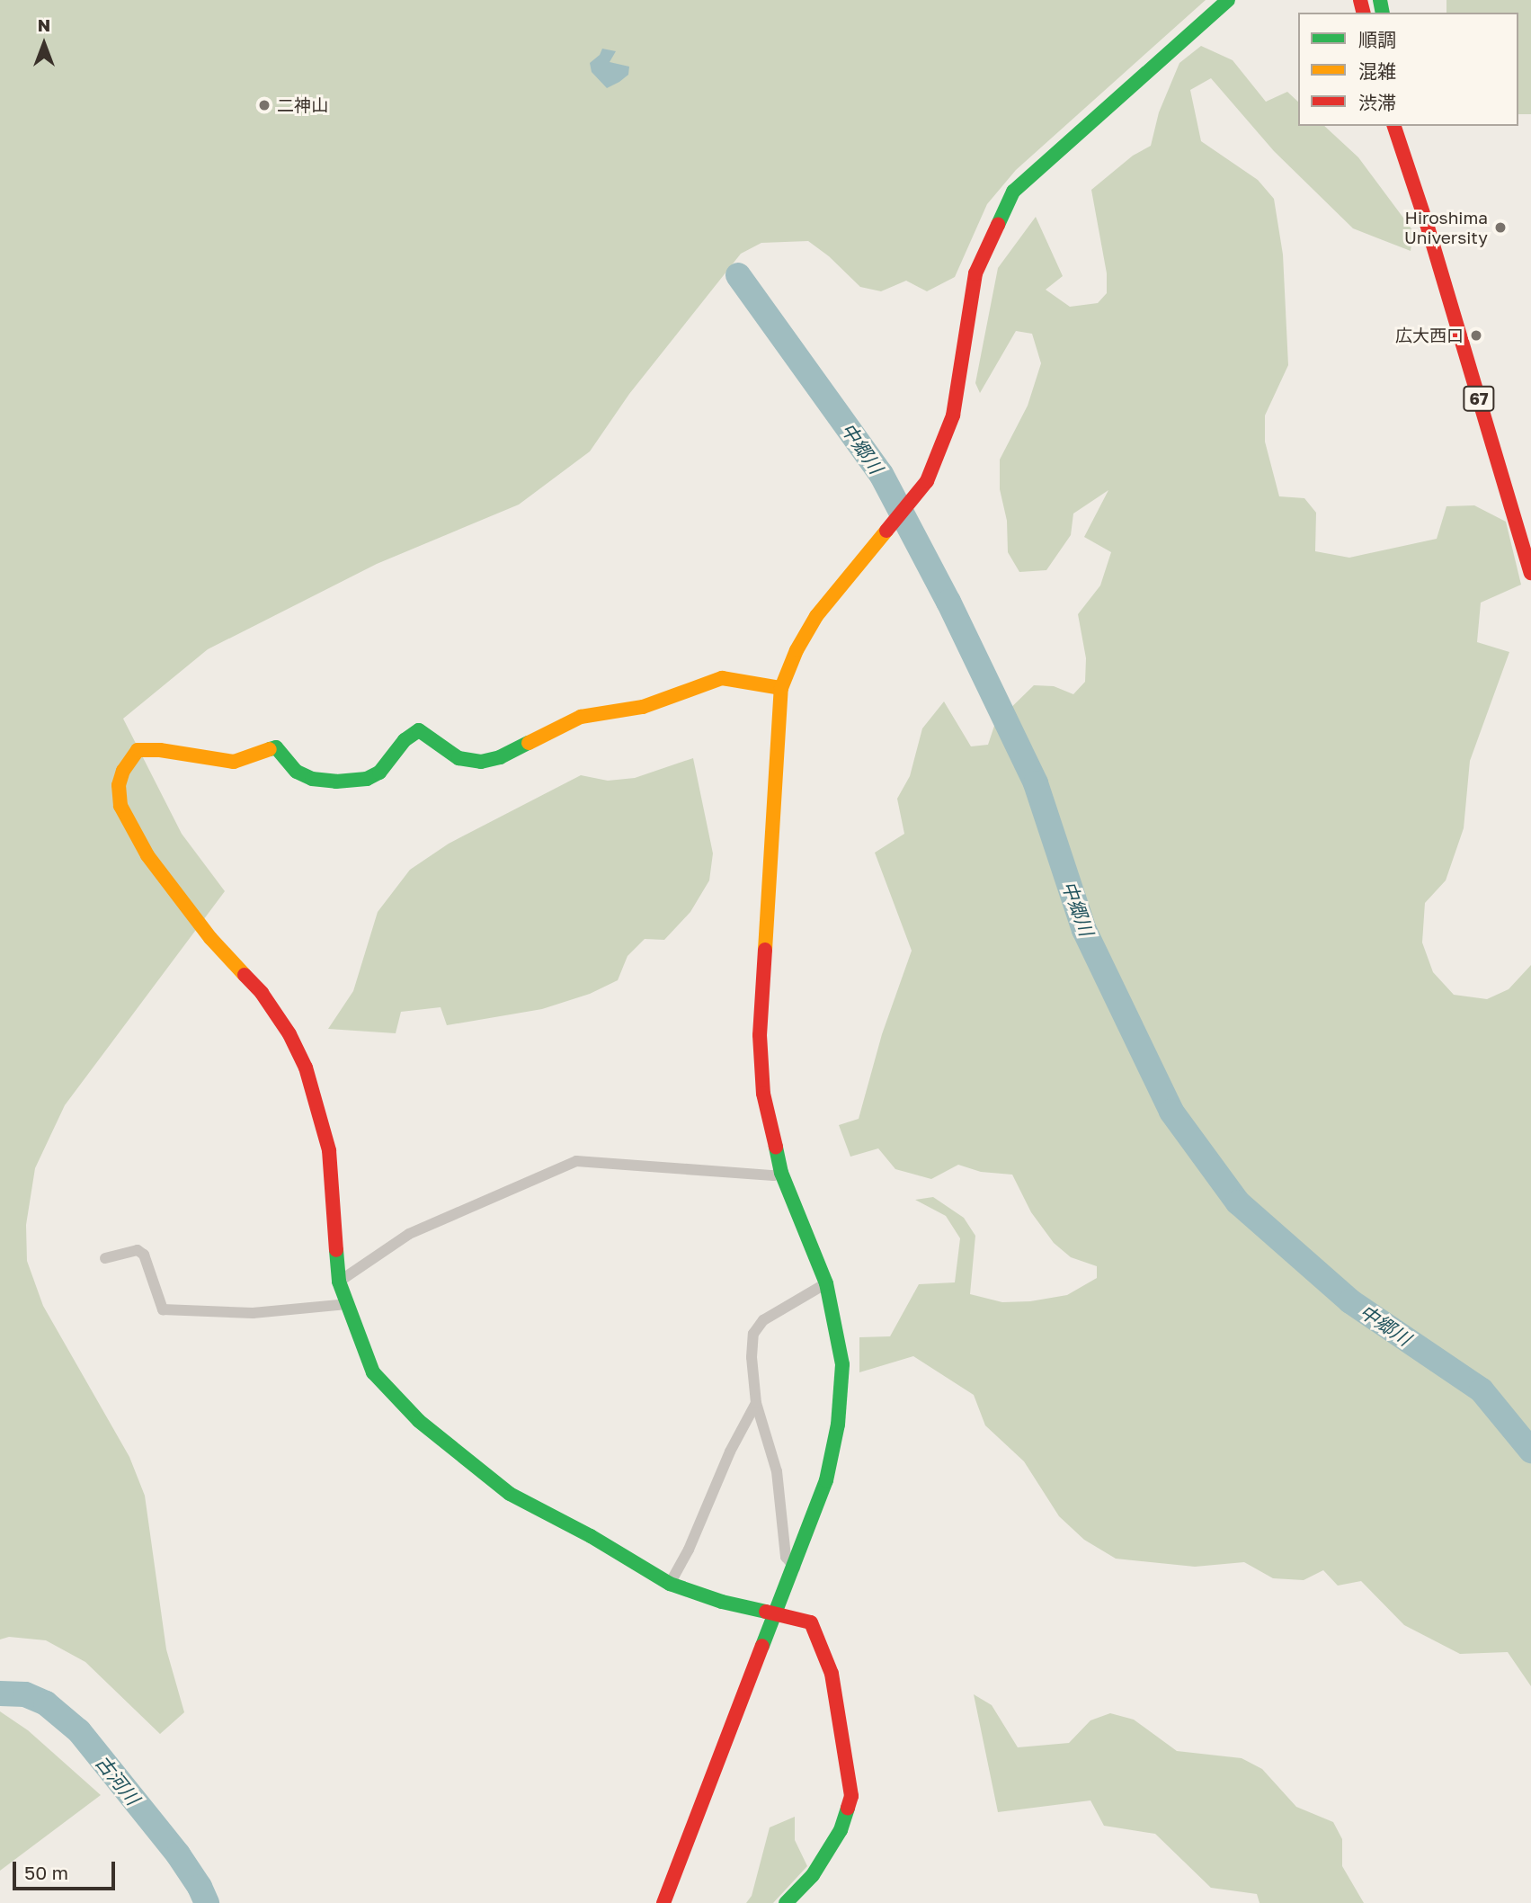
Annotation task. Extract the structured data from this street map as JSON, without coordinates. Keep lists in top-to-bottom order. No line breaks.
{"streets":{"street":["67"]},"water":["中郷川","古河川"],"places":["二神山","Hiroshima University","広大西口"],"legend":["順調","混雑","渋滞"],"scale_bar":"50 m","north":"top"}
